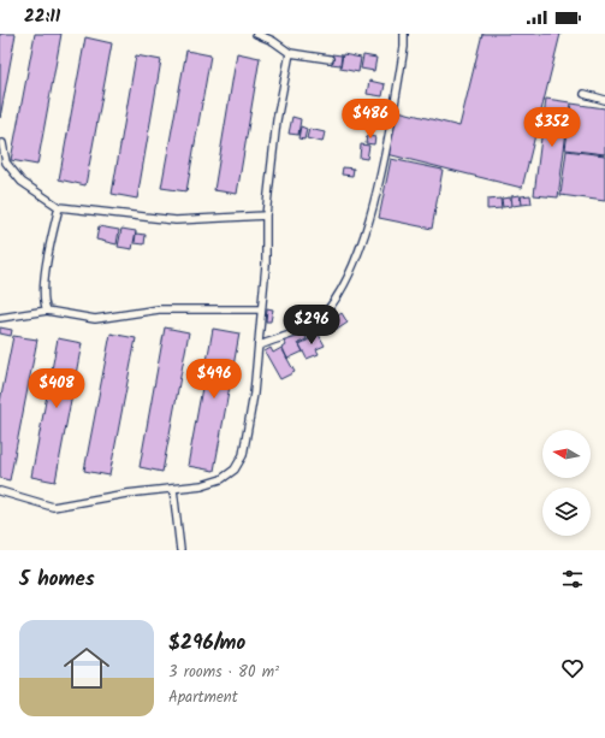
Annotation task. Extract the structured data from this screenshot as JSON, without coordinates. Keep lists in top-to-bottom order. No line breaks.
{"north":"left","page":{"status":"22:11","price":["$486","$352","$296","$496","$408"],"heading":"5 homes","list":[{"name":"$296/mo","note":"3 rooms · 80 m² · Apartment"}]}}
